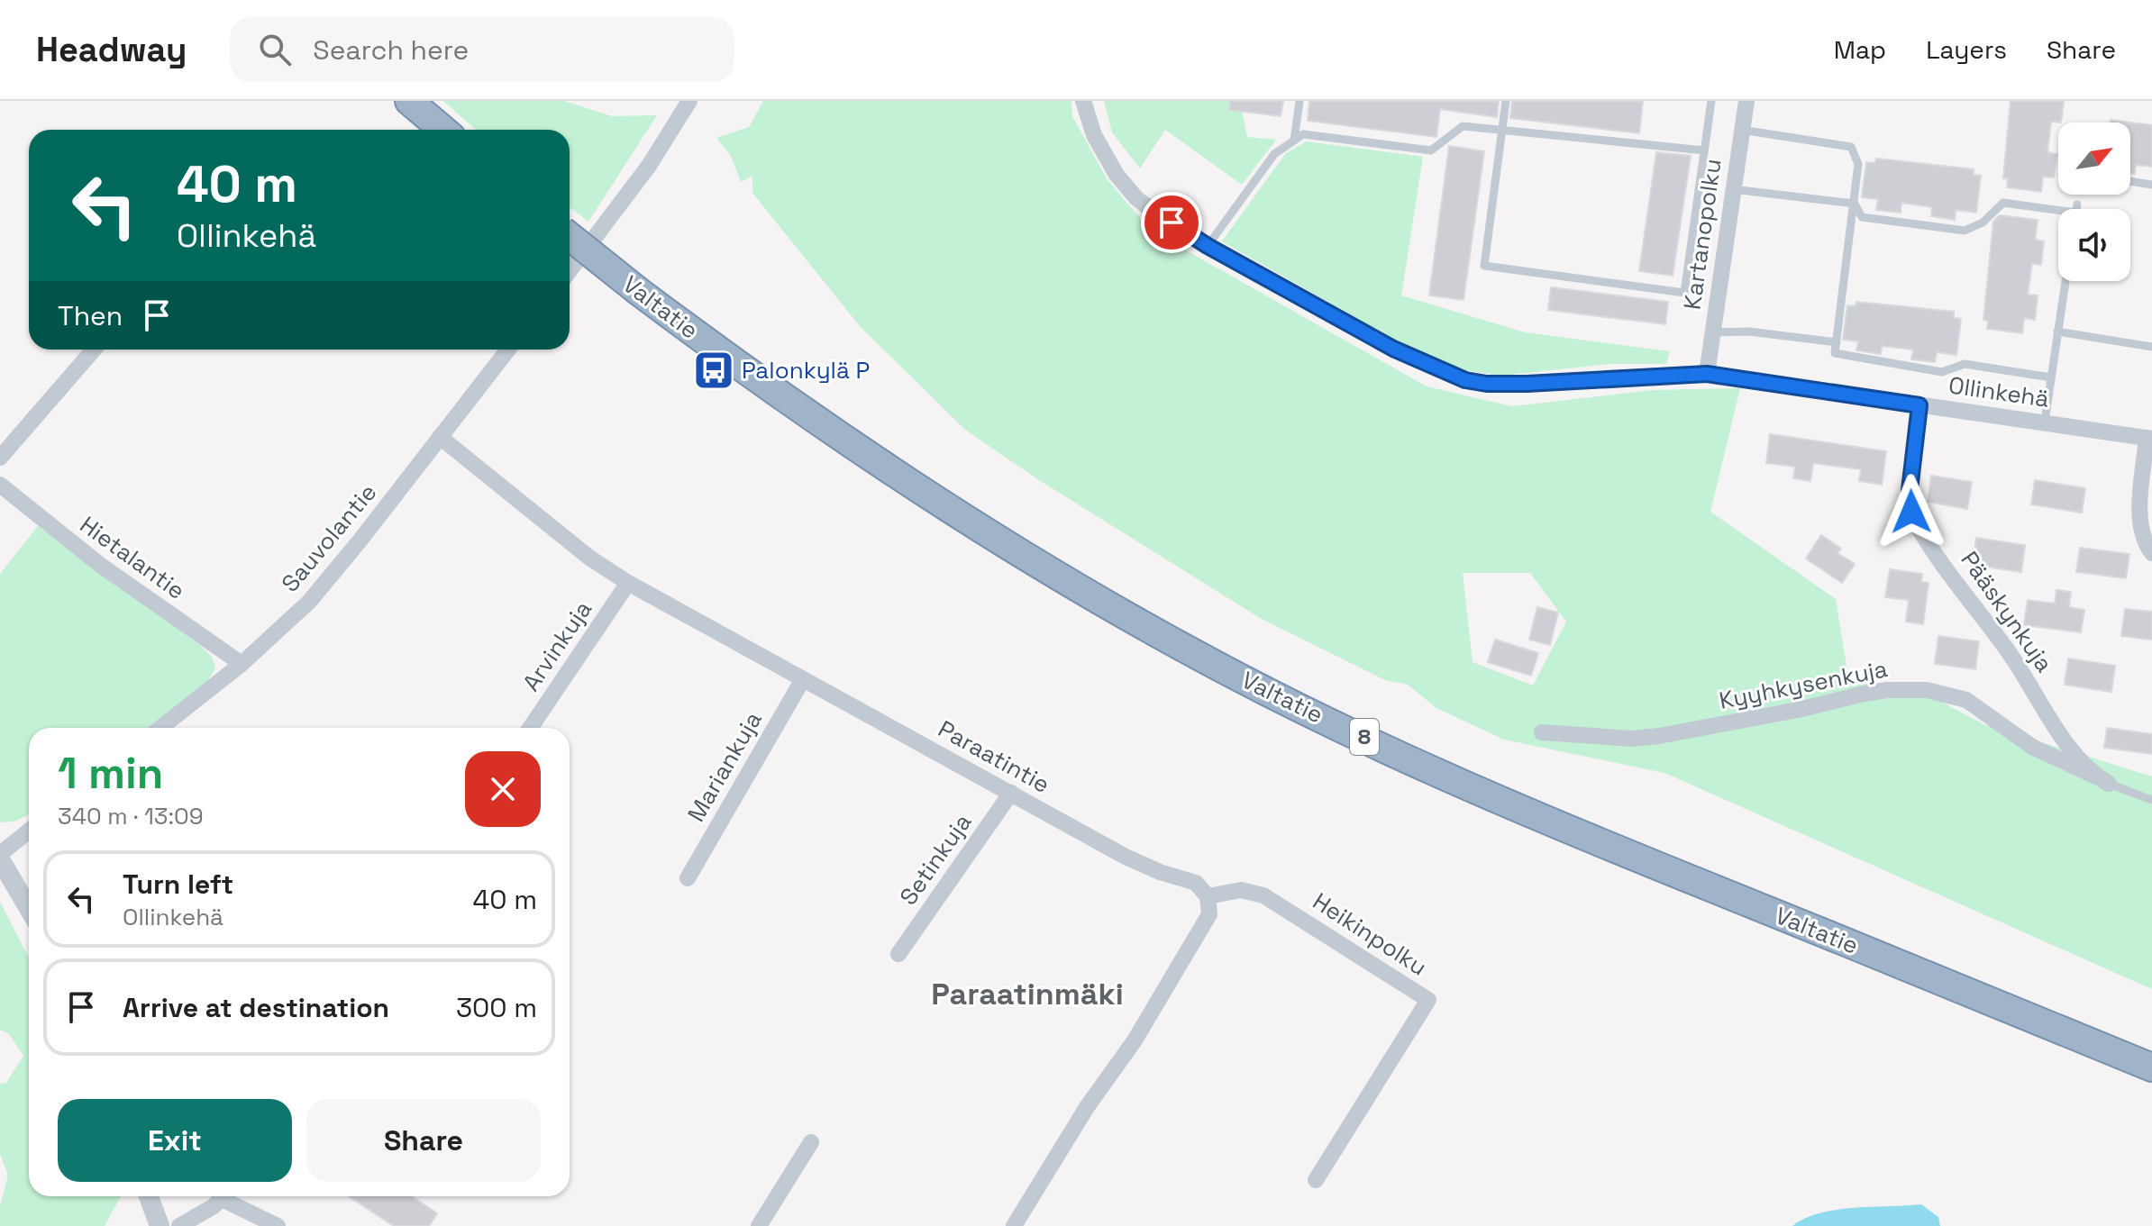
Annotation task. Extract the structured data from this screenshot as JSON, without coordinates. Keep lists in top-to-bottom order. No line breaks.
{"streets":{"highway":["Valtatie","8"],"street":["Kartanopolku","Ollinkehä","Sauvolantie","Hietalantie","Pääskynkuja","Arvinkuja","Kyyhkysenkuja","Paraatintie","Mariankuja","Setinkuja","Heikinpolku"]},"crossings":[["Kartanopolku","Ollinkehä"],["Ollinkehä","Pääskynkuja"],["Sauvolantie","Hietalantie"],["Sauvolantie","Paraatintie"],["Pääskynkuja","Kyyhkysenkuja"],["Arvinkuja","Paraatintie"],["Paraatintie","Mariankuja"],["Paraatintie","Setinkuja"],["Paraatintie","Heikinpolku"]],"districts":["Paraatinmäki"],"places":{"bus stop":["Palonkylä P"]},"north":"top right","page":{"header":"Headway","search":"Search here","nav":["Map","Layers","Share"],"turn":["40 m","Ollinkehä"],"then":"Then","heading":["1 min","340 m · 13:09"],"list":[{"name":"Turn left","note":"Ollinkehä","value":"40 m"},{"name":"Arrive at destination","value":"300 m"}],"buttons":["Exit","Share"]}}
